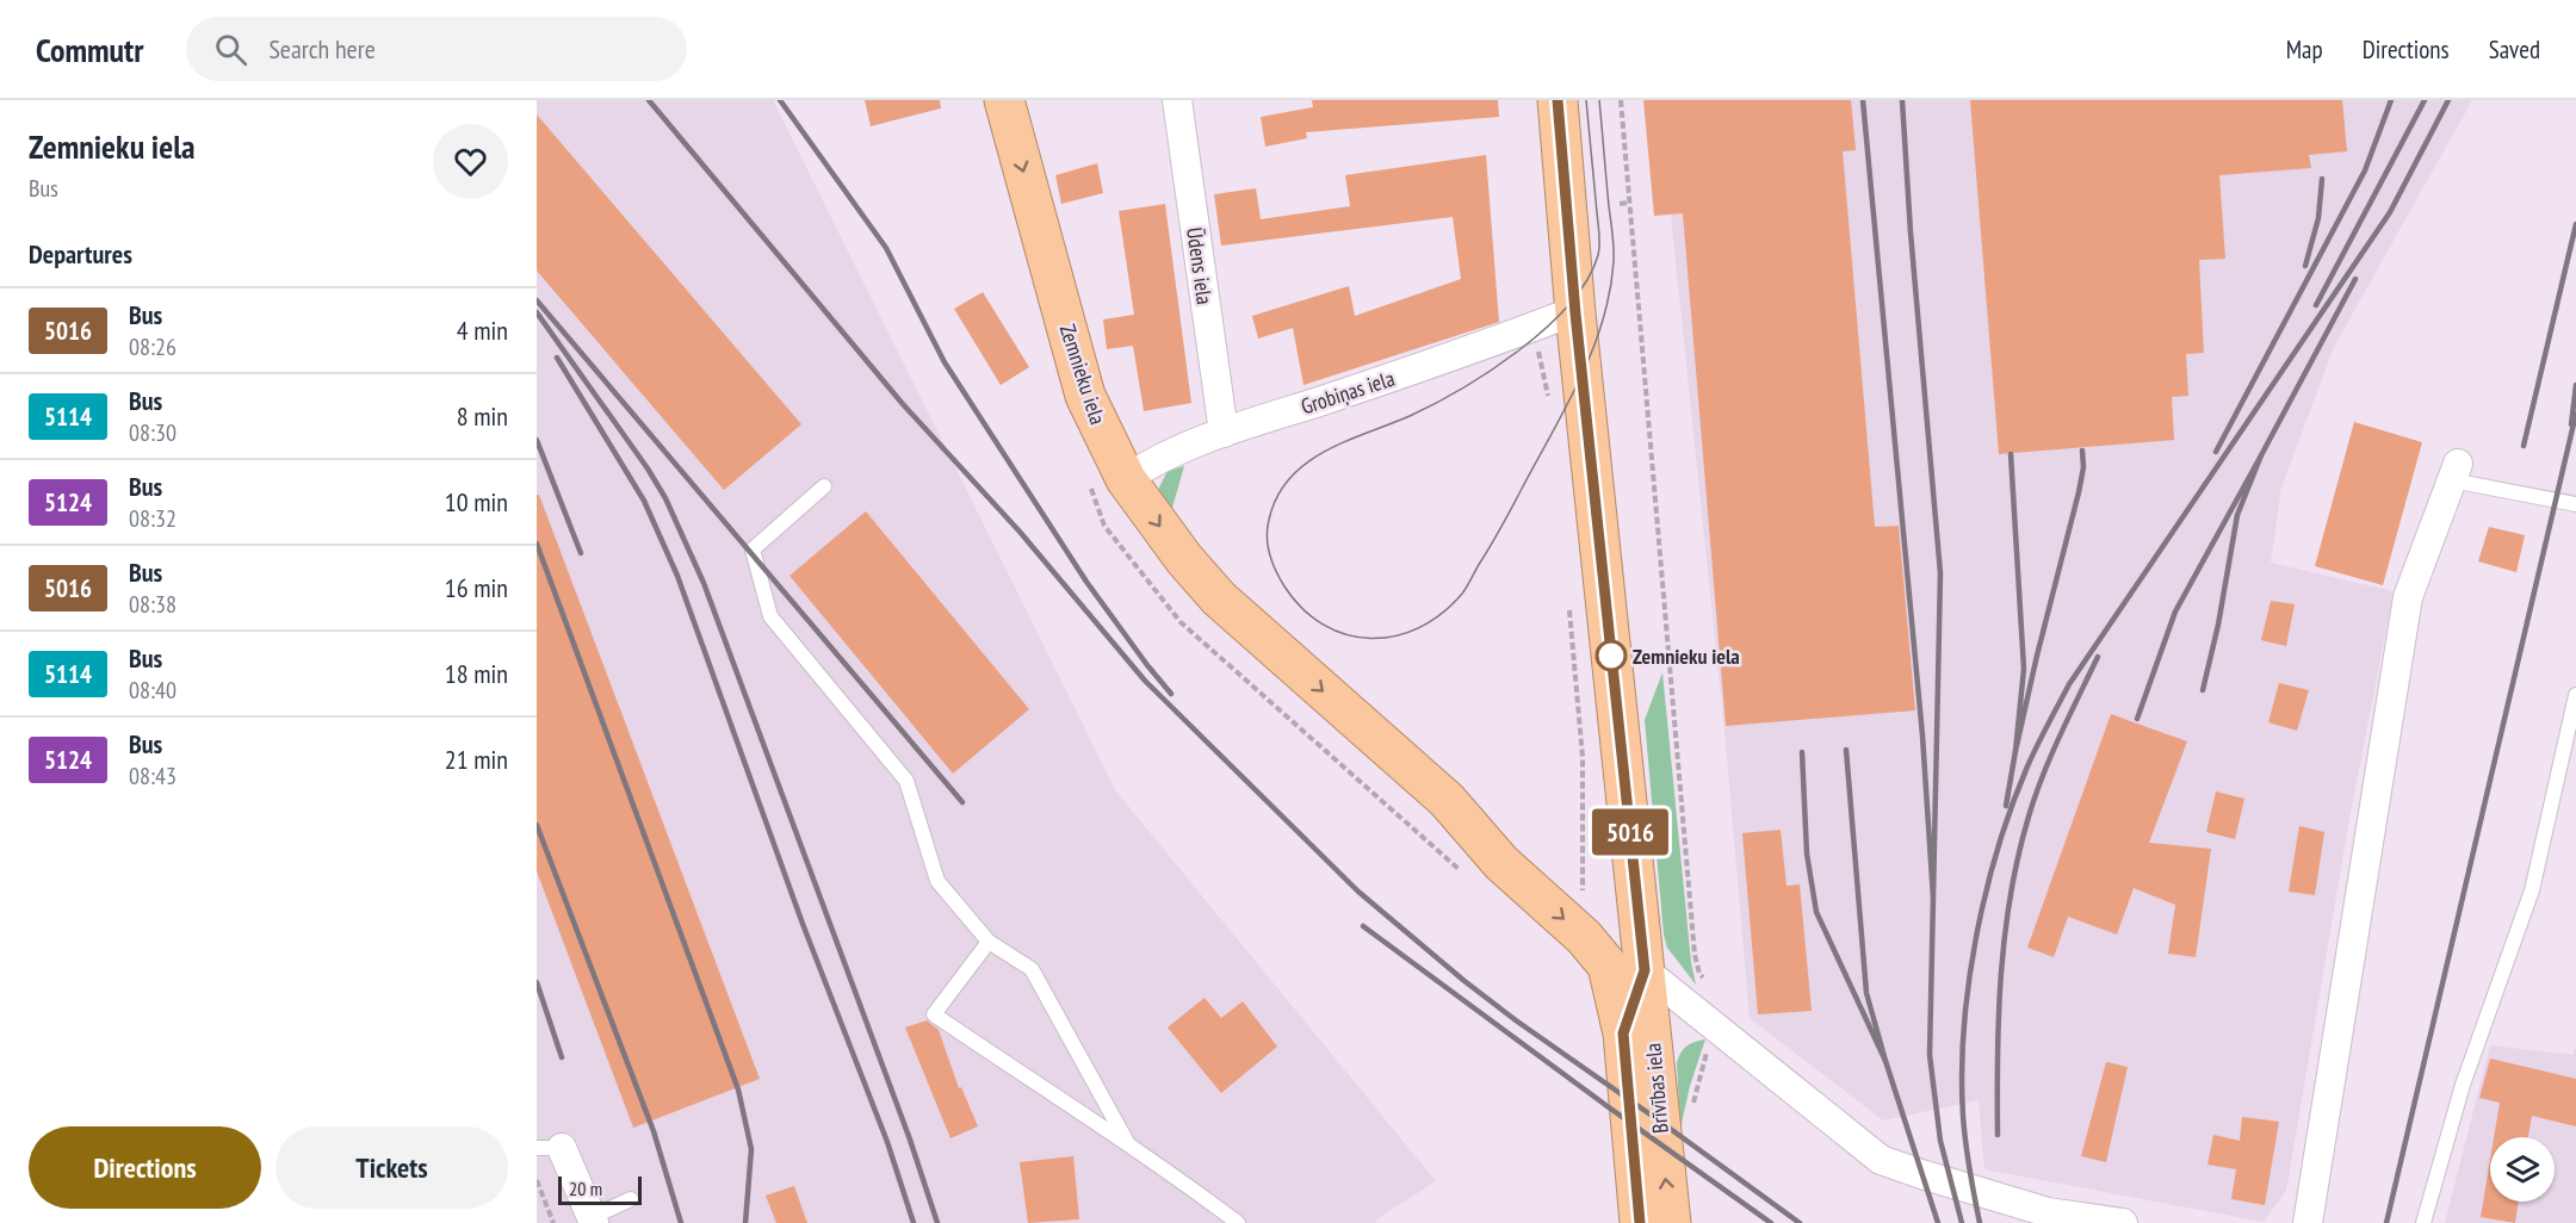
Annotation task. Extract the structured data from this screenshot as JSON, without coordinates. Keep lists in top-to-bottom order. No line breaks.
{"streets":{"highway":["Zemnieku iela","Brīvības iela"],"street":["Ūdens iela","Grobiņas iela"]},"crossings":[["Ūdens iela","Grobiņas iela"],["Zemnieku iela","Grobiņas iela"],["Zemnieku iela","Brīvības iela"],["Grobiņas iela","Brīvības iela"]],"one_way":["Zemnieku iela"],"places":["Zemnieku iela"],"lines":["bus line 5016"],"scale_bar":"20 m","page":{"header":"Commutr","search":"Search here","nav":["Map","Directions","Saved"],"heading":[["Zemnieku iela","Bus"],"Departures"],"on_map":"5016","list":[{"mark":"5016","name":"Bus","note":"08:26","value":"4 min"},{"mark":"5114","name":"Bus","note":"08:30","value":"8 min"},{"mark":"5124","name":"Bus","note":"08:32","value":"10 min"},{"mark":"5016","name":"Bus","note":"08:38","value":"16 min"},{"mark":"5114","name":"Bus","note":"08:40","value":"18 min"},{"mark":"5124","name":"Bus","note":"08:43","value":"21 min"}],"buttons":["Directions","Tickets"],"scale":"20 m"}}
